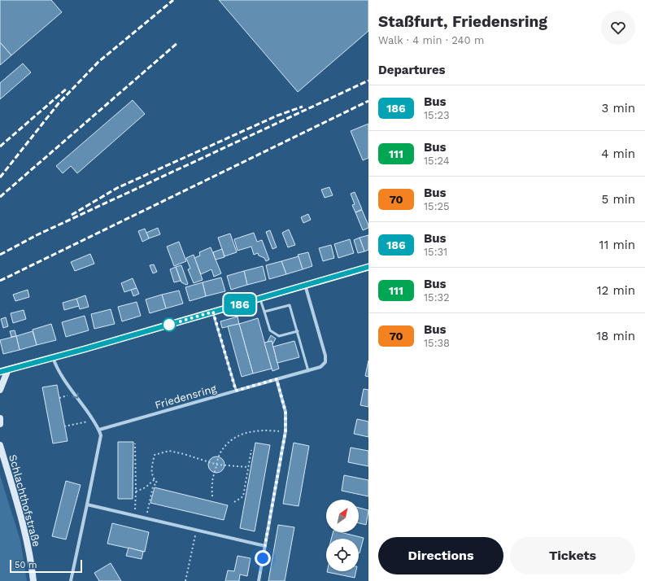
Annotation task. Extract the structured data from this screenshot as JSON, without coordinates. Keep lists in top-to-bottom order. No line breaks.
{"streets":{"main road":["Schlachthofstraße"],"street":["Friedensring"]},"lines":["bus line 186"],"scale_bar":"50 m","north":"top right","page":{"on_map":"186","heading":[["Staßfurt, Friedensring","Walk · 4 min · 240 m"],"Departures"],"list":[{"mark":"186","name":"Bus","note":"15:23","value":"3 min"},{"mark":"111","name":"Bus","note":"15:24","value":"4 min"},{"mark":"70","name":"Bus","note":"15:25","value":"5 min"},{"mark":"186","name":"Bus","note":"15:31","value":"11 min"},{"mark":"111","name":"Bus","note":"15:32","value":"12 min"},{"mark":"70","name":"Bus","note":"15:38","value":"18 min"}],"buttons":["Directions","Tickets"],"scale":"50 m"}}
